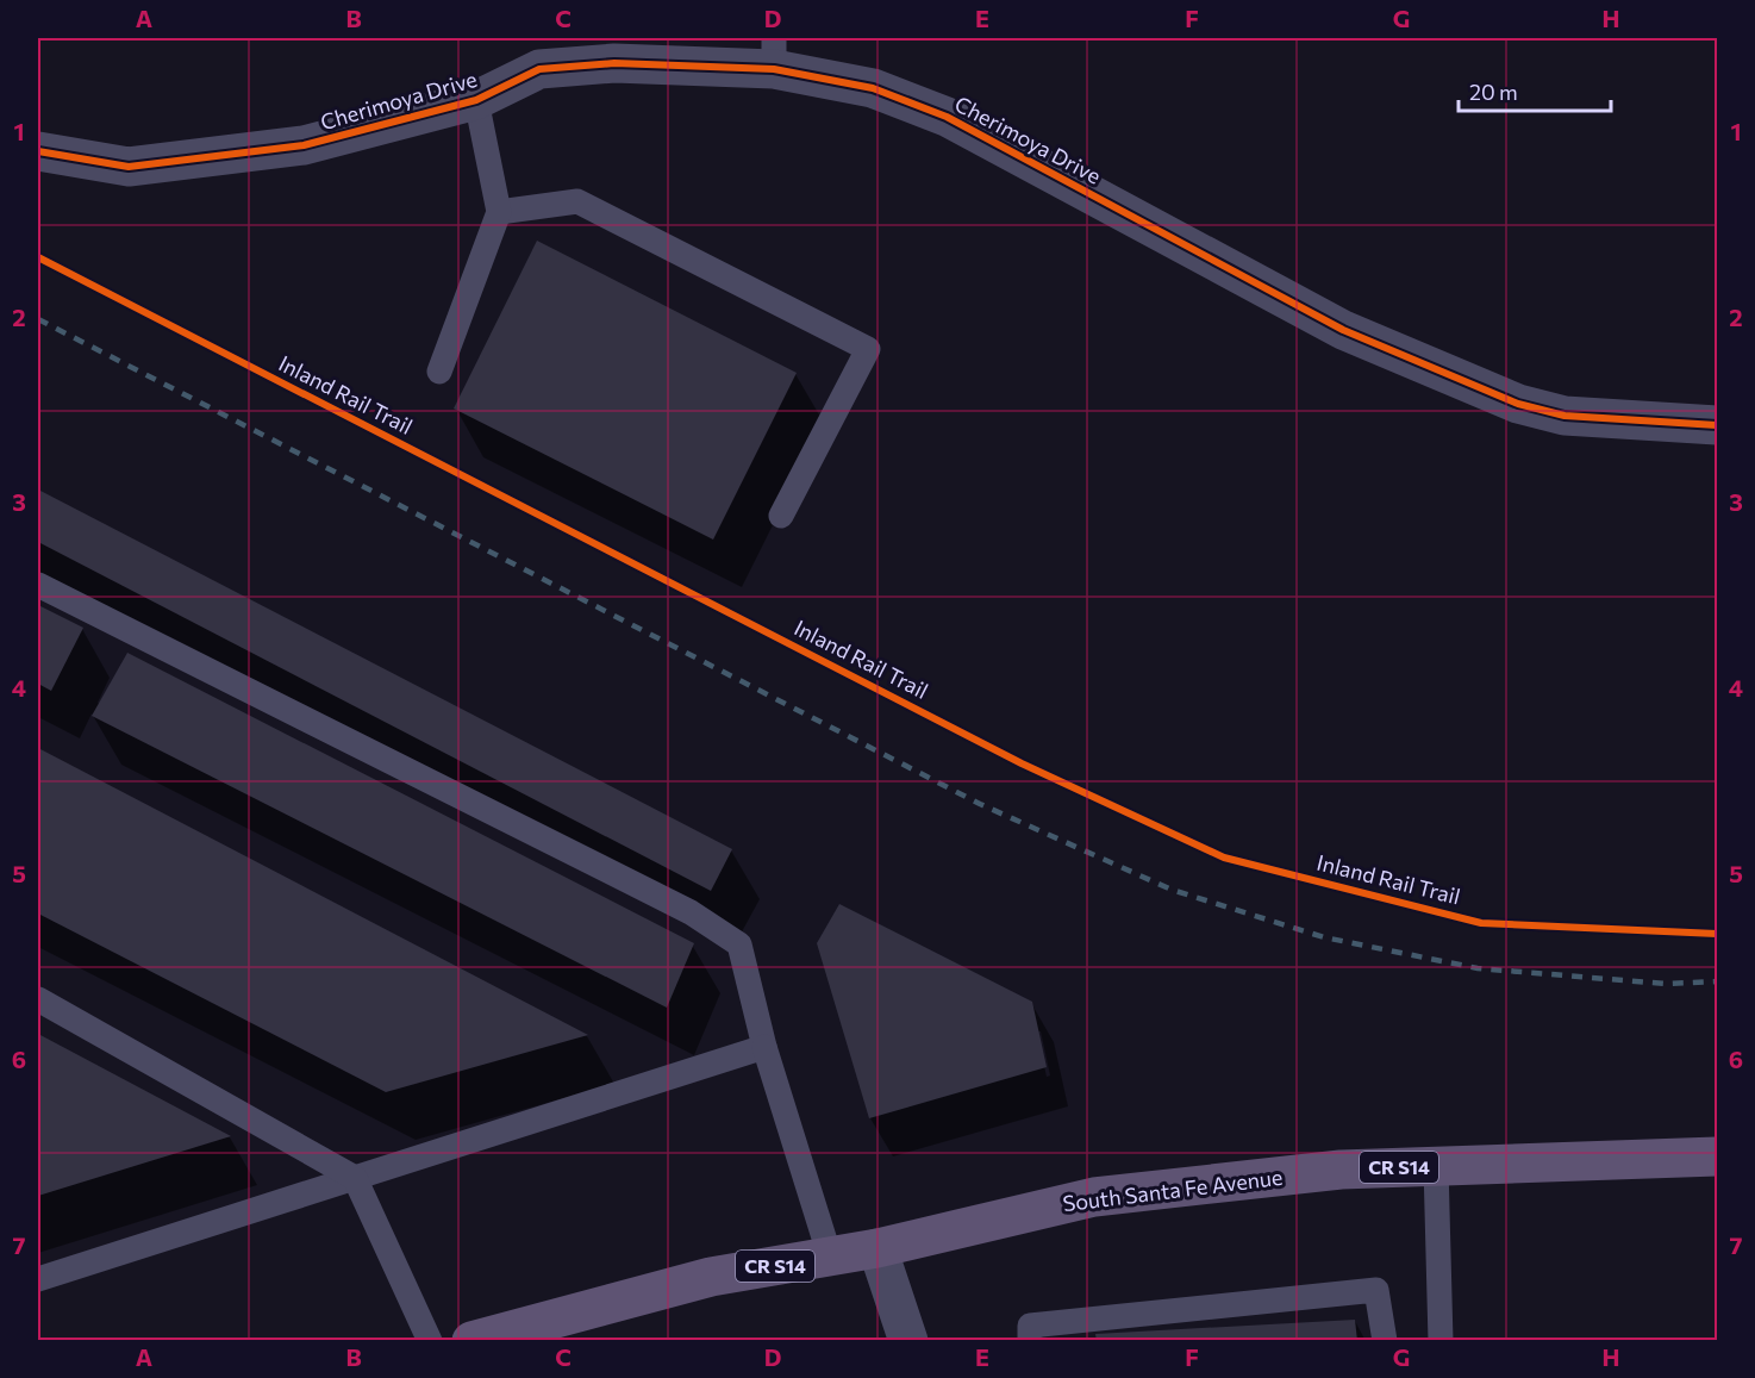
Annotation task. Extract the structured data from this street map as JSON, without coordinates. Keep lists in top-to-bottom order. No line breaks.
{"streets":{"main road":["CR S14","South Santa Fe Avenue"],"street":["Cherimoya Drive"],"cycle path":["Inland Rail Trail"]},"scale_bar":"20 m","grid":{"columns":["A","B","C","D","E","F","G","H"],"rows":["1","2","3","4","5","6","7"]}}
